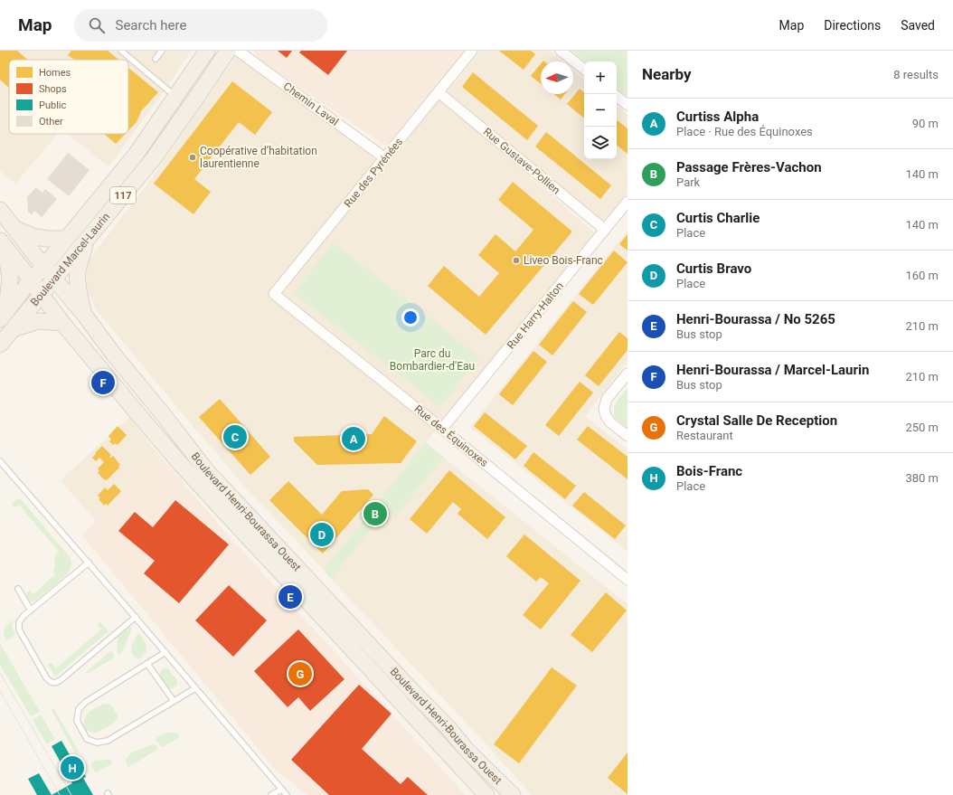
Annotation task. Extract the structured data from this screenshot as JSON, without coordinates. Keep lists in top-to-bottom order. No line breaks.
{"streets":{"main road":["117","Boulevard Marcel-Laurin","Boulevard Henri-Bourassa Ouest"],"street":["Chemin Laval","Rue Gustave-Pollien","Rue des Pyrénées","Rue Harry-Halton","Rue des Équinoxes"]},"crossings":[["Chemin Laval","Rue des Pyrénées"],["Rue Gustave-Pollien","Rue des Pyrénées"],["Rue Gustave-Pollien","Rue Harry-Halton"],["Rue des Pyrénées","Rue des Équinoxes"],["Boulevard Marcel-Laurin","Boulevard Henri-Bourassa Ouest"],["Rue Harry-Halton","Rue des Équinoxes"]],"parks":["Parc du Bombardier-d'Eau"],"places":["Coopérative d’habitation laurentienne","Liveo Bois-Franc"],"legend":["Homes","Shops","Public","Other"],"north":"left","page":{"header":"Map","search":"Search here","nav":["Map","Directions","Saved"],"heading":["Nearby","8 results"],"map_buttons":["+","−"],"list":[{"mark":"A","name":"Curtiss Alpha","note":"Place · Rue des Équinoxes","value":"90 m"},{"mark":"B","name":"Passage Frères-Vachon","note":"Park","value":"140 m"},{"mark":"C","name":"Curtis Charlie","note":"Place","value":"140 m"},{"mark":"D","name":"Curtis Bravo","note":"Place","value":"160 m"},{"mark":"E","name":"Henri-Bourassa / No 5265","note":"Bus stop","value":"210 m"},{"mark":"F","name":"Henri-Bourassa / Marcel-Laurin","note":"Bus stop","value":"210 m"},{"mark":"G","name":"Crystal Salle De Reception","note":"Restaurant","value":"250 m"},{"mark":"H","name":"Bois-Franc","note":"Place","value":"380 m"}],"pins":["F","C","A","B","D","E","G","H"]}}
